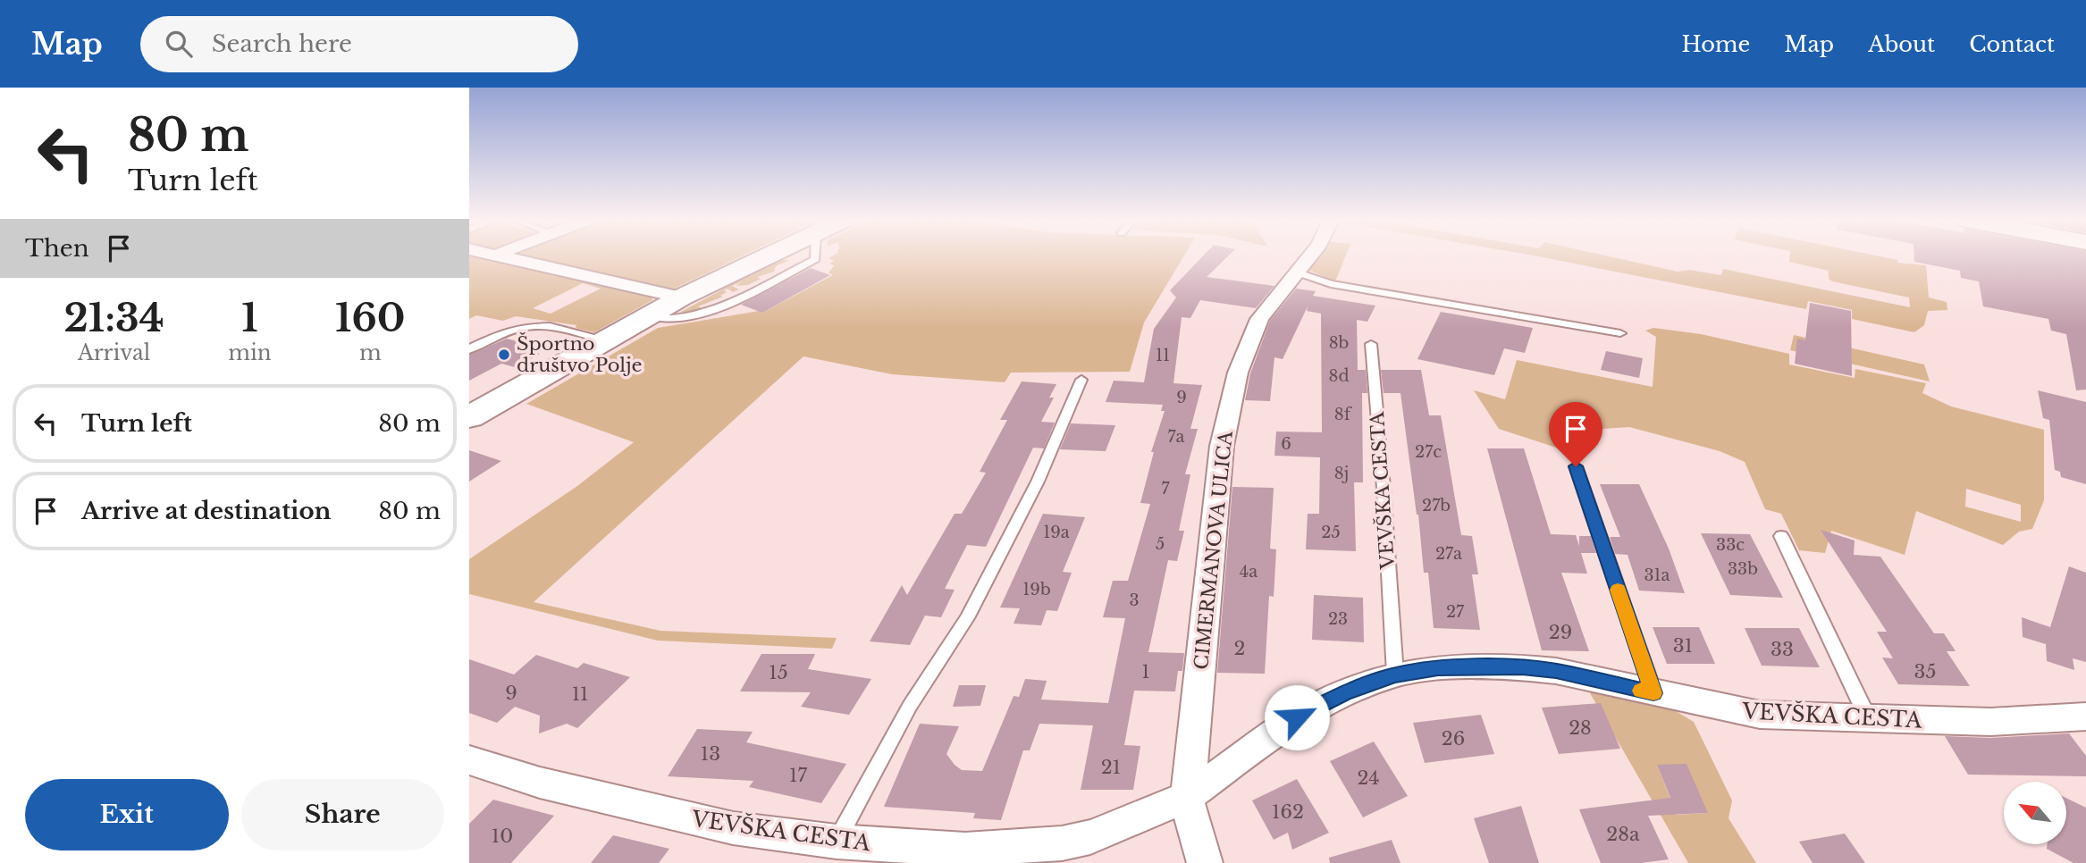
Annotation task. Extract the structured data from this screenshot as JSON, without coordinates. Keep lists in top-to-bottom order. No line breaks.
{"streets":{"street":["VEVŠKA CESTA","CIMERMANOVA ULICA"]},"crossings":[["VEVŠKA CESTA","CIMERMANOVA ULICA"]],"places":["Športno društvo Polje"],"house_numbers":["8b","11","8d","9","8f","7a","6","27c","8j","7","27b","19a","25","5","33c","27a","33b","4a","31a","19b","3","27","23","29","31","2","33","1","35","15","9","11","28","26","13","21","17","24","162","28a","10"],"north":"top left","page":{"header":"Map","search":"Search here","nav":["Home","Map","About","Contact"],"turn":["80 m","Turn left"],"then":"Then","eta":["21:34","Arrival","1","min","160","m"],"list":[{"name":"Turn left","value":"80 m"},{"name":"Arrive at destination","value":"80 m"}],"buttons":["Exit","Share"]}}
